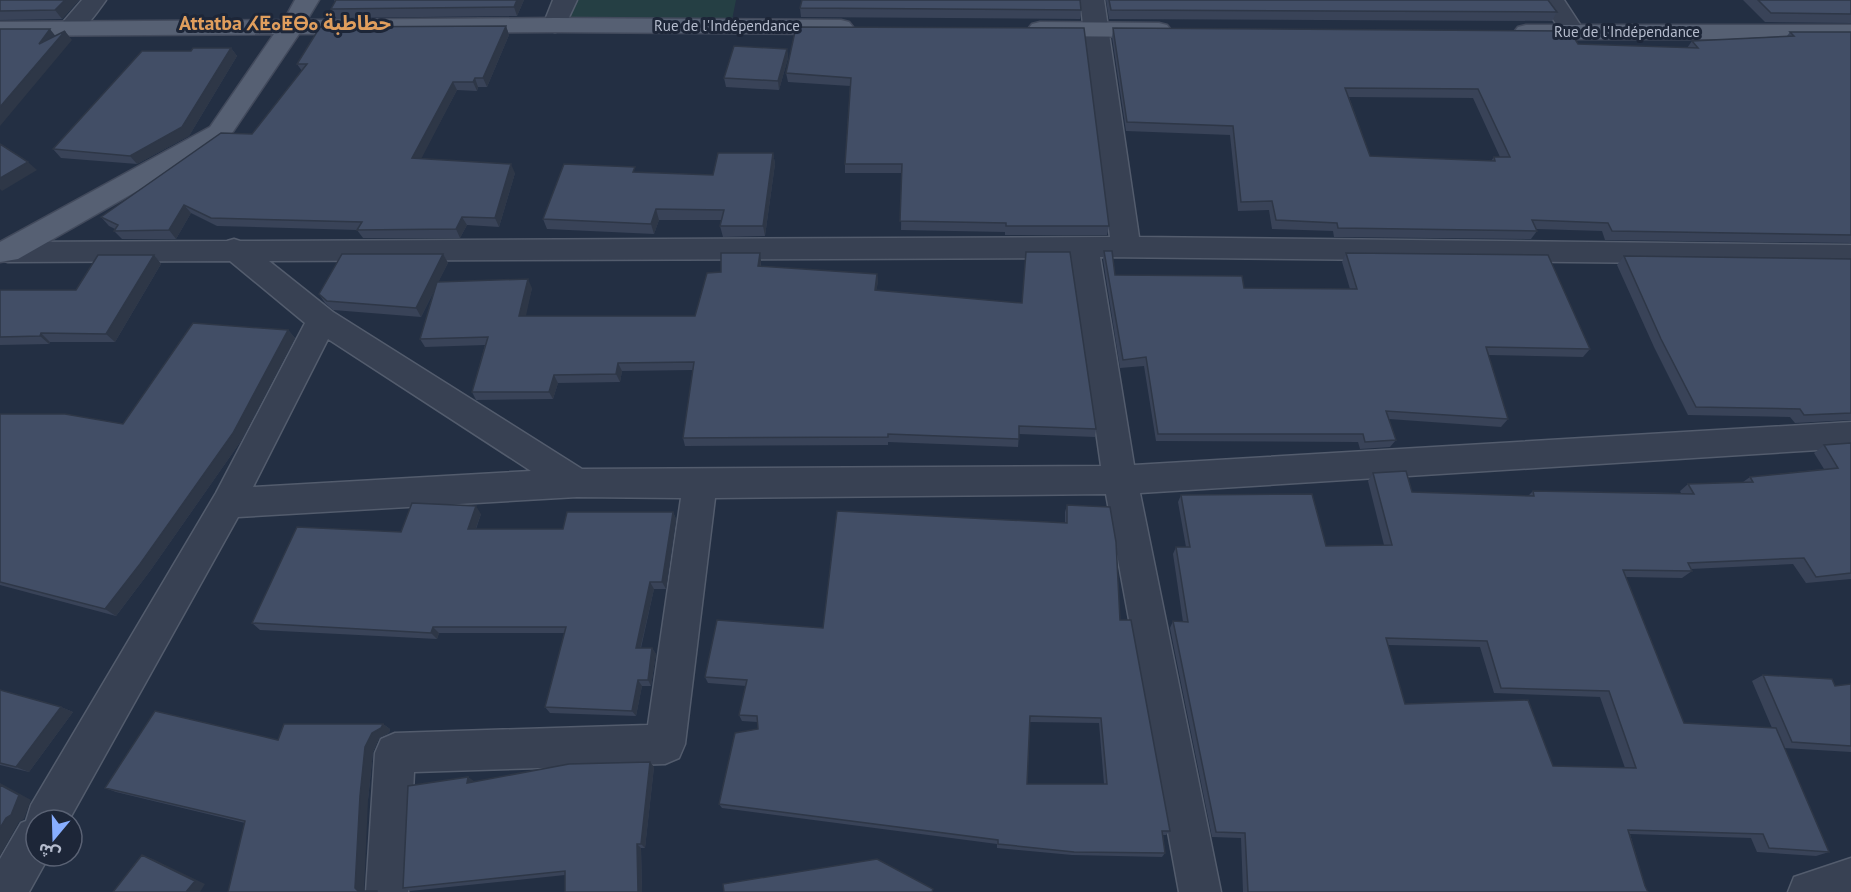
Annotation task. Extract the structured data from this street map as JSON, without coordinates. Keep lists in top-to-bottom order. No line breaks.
{"streets":{"main road":["Rue de l'Indépendance"]},"districts":["Attatba ⵃⵟⴰⵟⴱⴰ حطاطبة"],"north":"bottom"}
